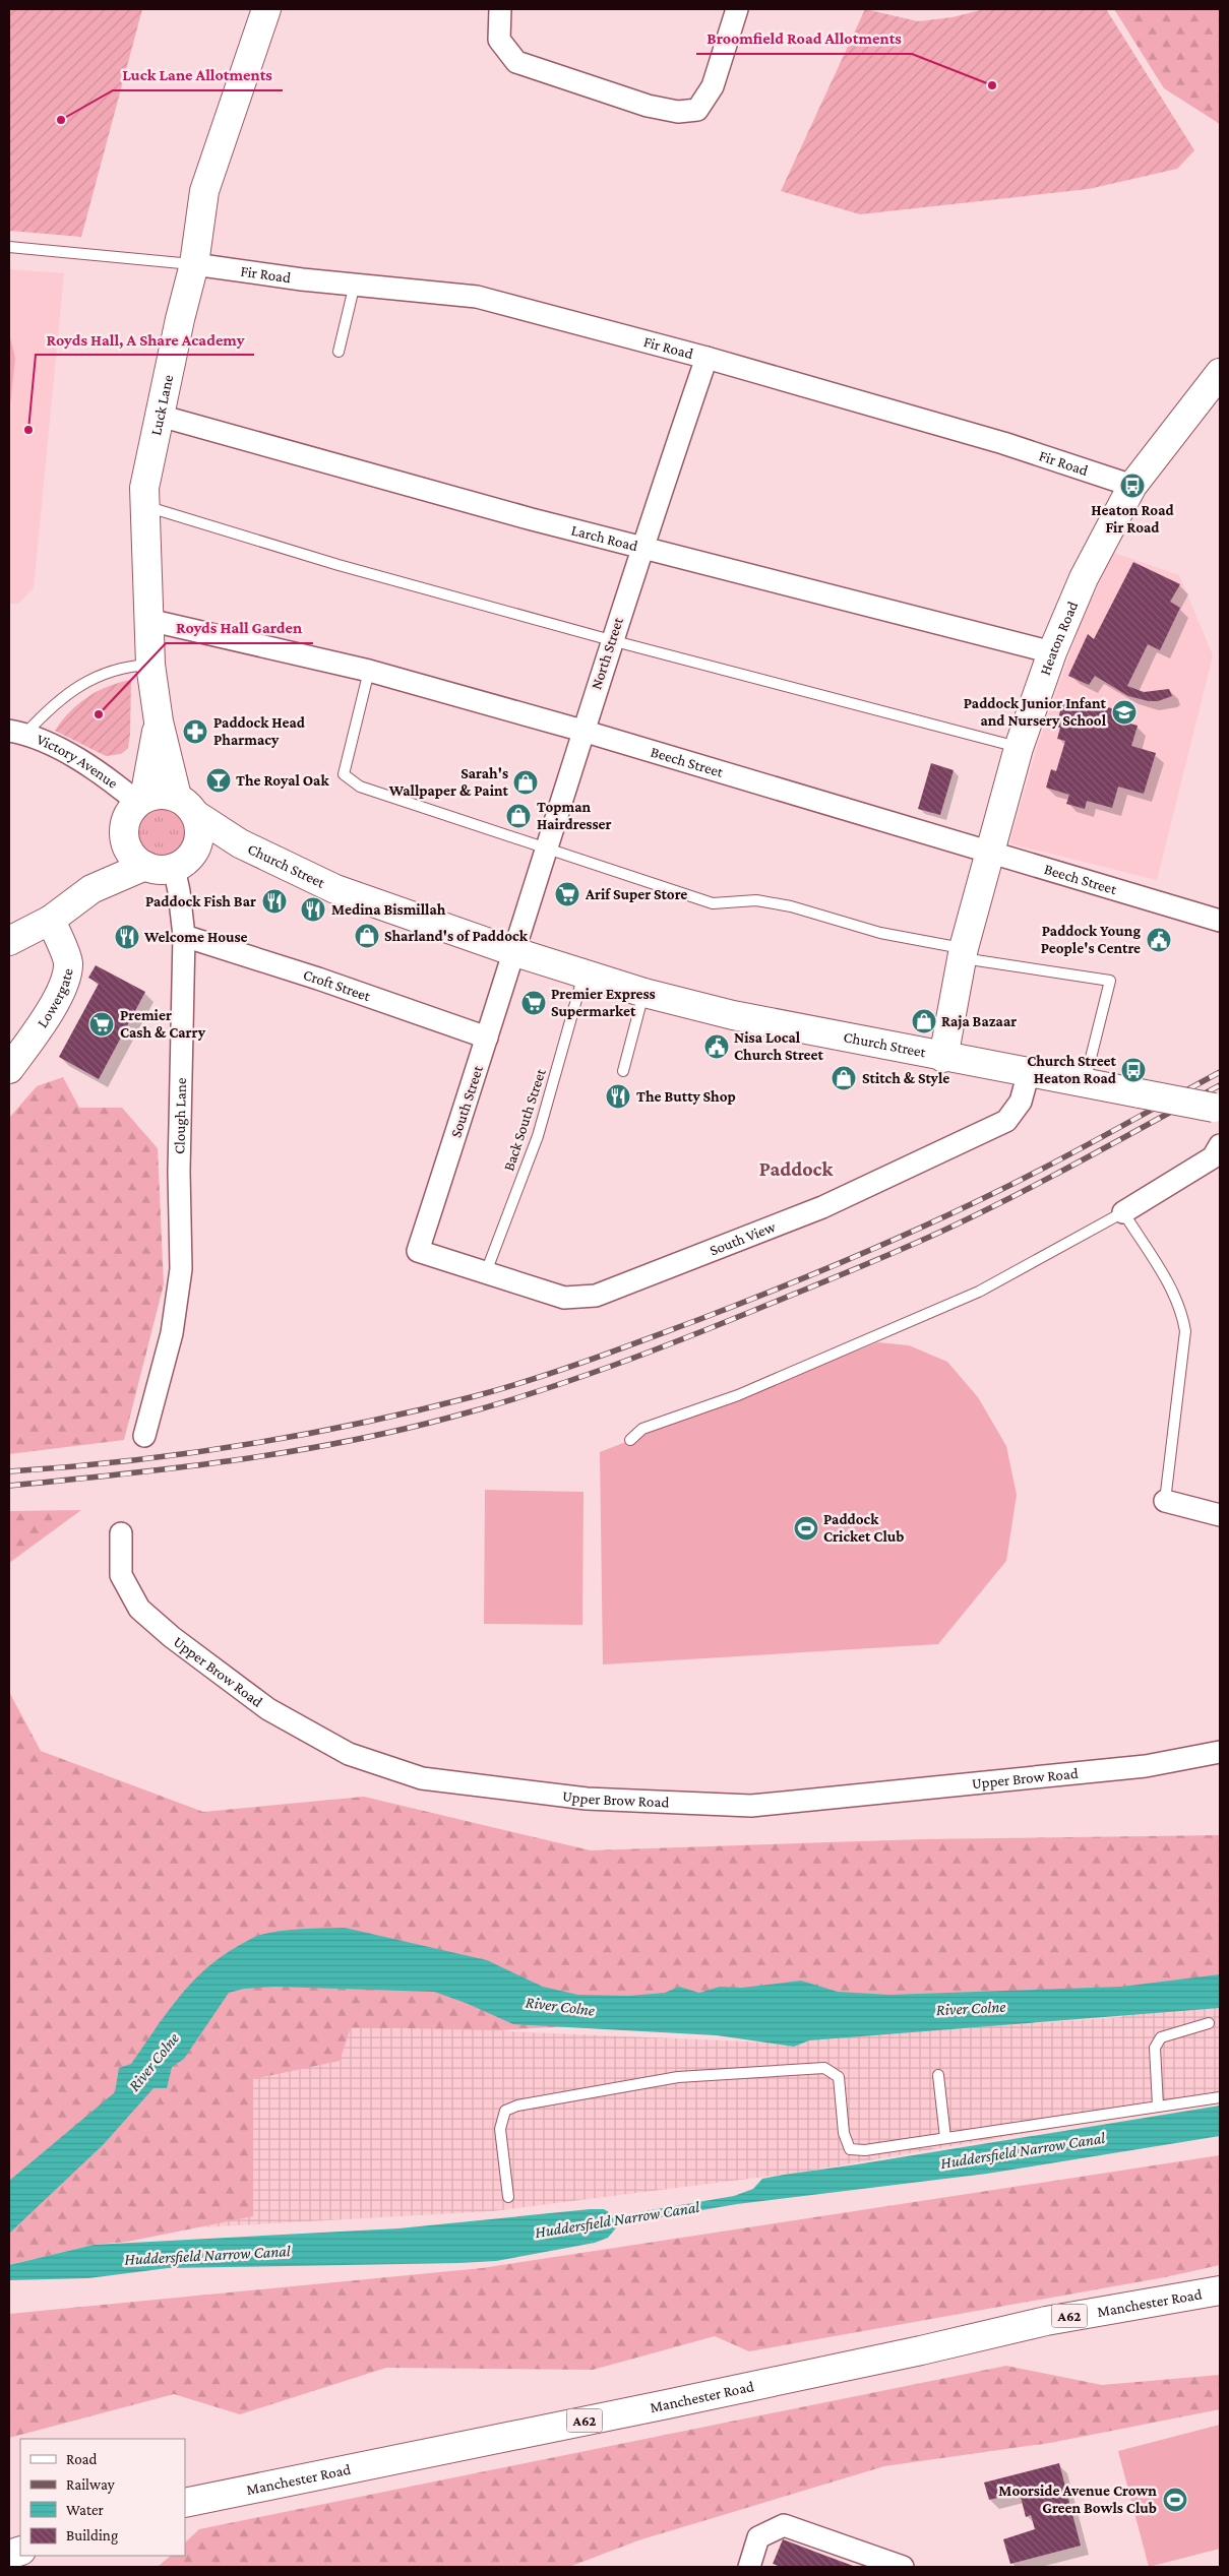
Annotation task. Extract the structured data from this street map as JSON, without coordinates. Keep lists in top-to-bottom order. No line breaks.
{"streets":{"street":["Fir Road","Luck Lane","Larch Road","Heaton Road","North Street","Victory Avenue","Beech Street","Church Street","Croft Street","Lowergate","South Street","Clough Lane","South View","Upper Brow Road","Manchester Road","A62"],"lane":["Back South Street"]},"crossings":[["Fir Road","Luck Lane"],["Fir Road","Heaton Road"],["Fir Road","North Street"],["Luck Lane","Larch Road"],["Luck Lane","Victory Avenue"],["Luck Lane","Beech Street"],["Luck Lane","Church Street"],["Luck Lane","Clough Lane"],["Larch Road","Heaton Road"],["Larch Road","North Street"],["Heaton Road","Beech Street"],["Heaton Road","Church Street"],["North Street","Beech Street"],["North Street","Church Street"],["North Street","South Street"],["Victory Avenue","Church Street"],["Victory Avenue","Clough Lane"],["Church Street","South Street"],["Church Street","Clough Lane"],["Church Street","Back South Street"],["Church Street","South View"],["Croft Street","South Street"],["Croft Street","Clough Lane"],["South Street","South View"],["Back South Street","South View"]],"districts":["Paddock"],"water":["River Colne","Huddersfield Narrow Canal"],"places":{"other":["Broomfield Road Allotments","Luck Lane Allotments","Royds Hall, A Share Academy","Royds Hall Garden"],"bus stop":["Heaton Road Fir Road","Church Street Heaton Road"],"school or university":["Paddock Junior Infant and Nursery School"],"pharmacy":["Paddock Head Pharmacy"],"bar":["The Royal Oak"],"shop":["Sarah's Wallpaper & Paint","Topman Hairdresser","Sharland's of Paddock","Raja Bazaar","Stitch & Style"],"supermarket":["Arif Super Store","Premier Express Supermarket","Premier Cash & Carry"],"restaurant":["Paddock Fish Bar","Medina Bismillah","Welcome House","The Butty Shop"],"public building":["Paddock Young People's Centre","Nisa Local Church Street"],"sports":["Paddock Cricket Club","Moorside Avenue Crown Green Bowls Club"]},"legend":["Road","Railway","Water","Building"]}
